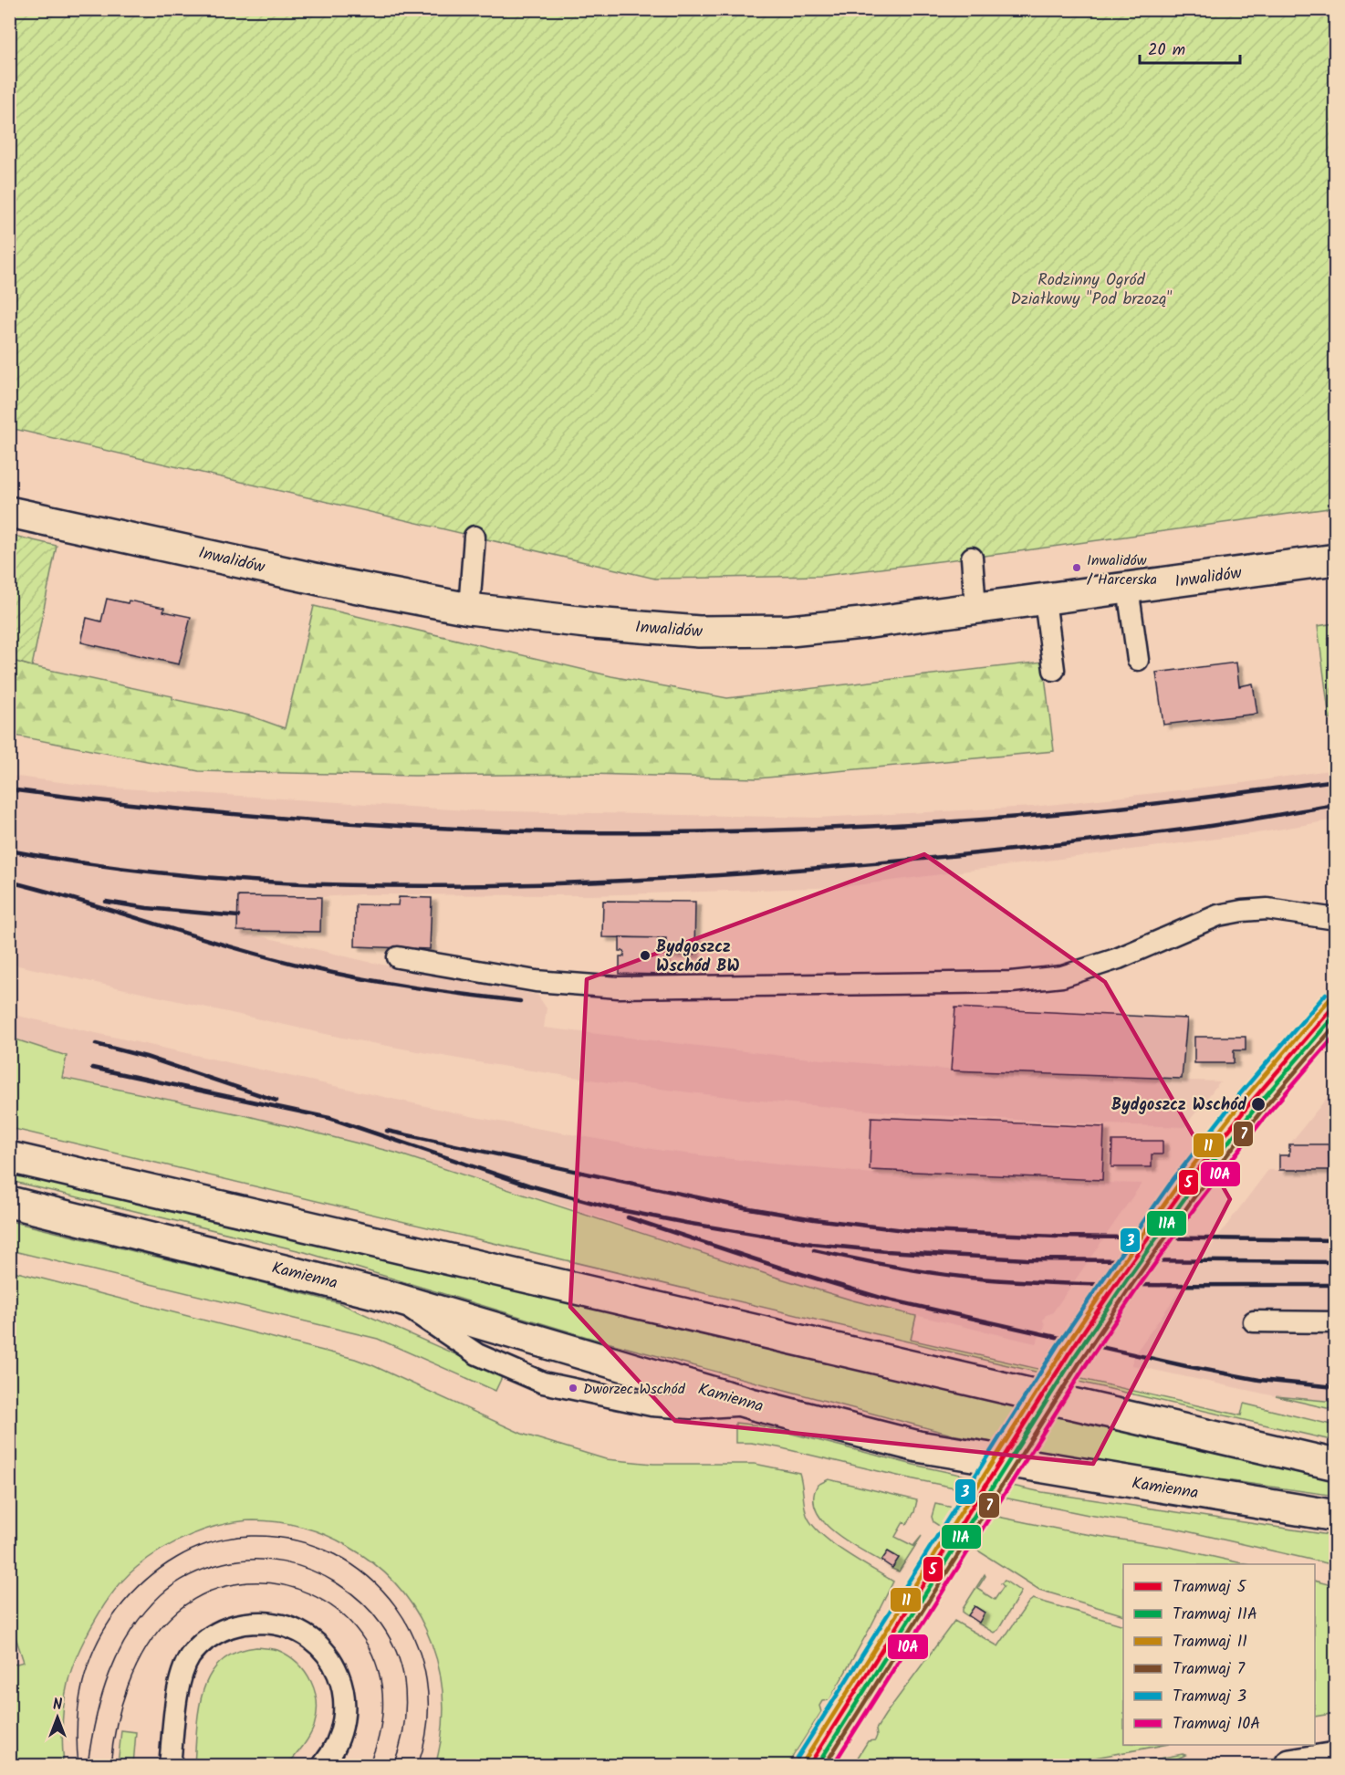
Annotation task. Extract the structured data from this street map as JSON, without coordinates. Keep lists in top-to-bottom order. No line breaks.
{"streets":{"main road":["Inwalidów","Kamienna"]},"parks":["Rodzinny Ogród Działkowy \"Pod brzozą\""],"places":["Inwalidów / Harcerska","Bydgoszcz Wschód BW","Bydgoszcz Wschód","Dworzec Wschód"],"lines":["tram line 3","tram line 11","tram line 5","tram line 11A","tram line 7","tram line 10A"],"legend":["Tramwaj 5","Tramwaj 11A","Tramwaj 11","Tramwaj 7","Tramwaj 3","Tramwaj 10A"],"scale_bar":"20 m","north":"top"}
